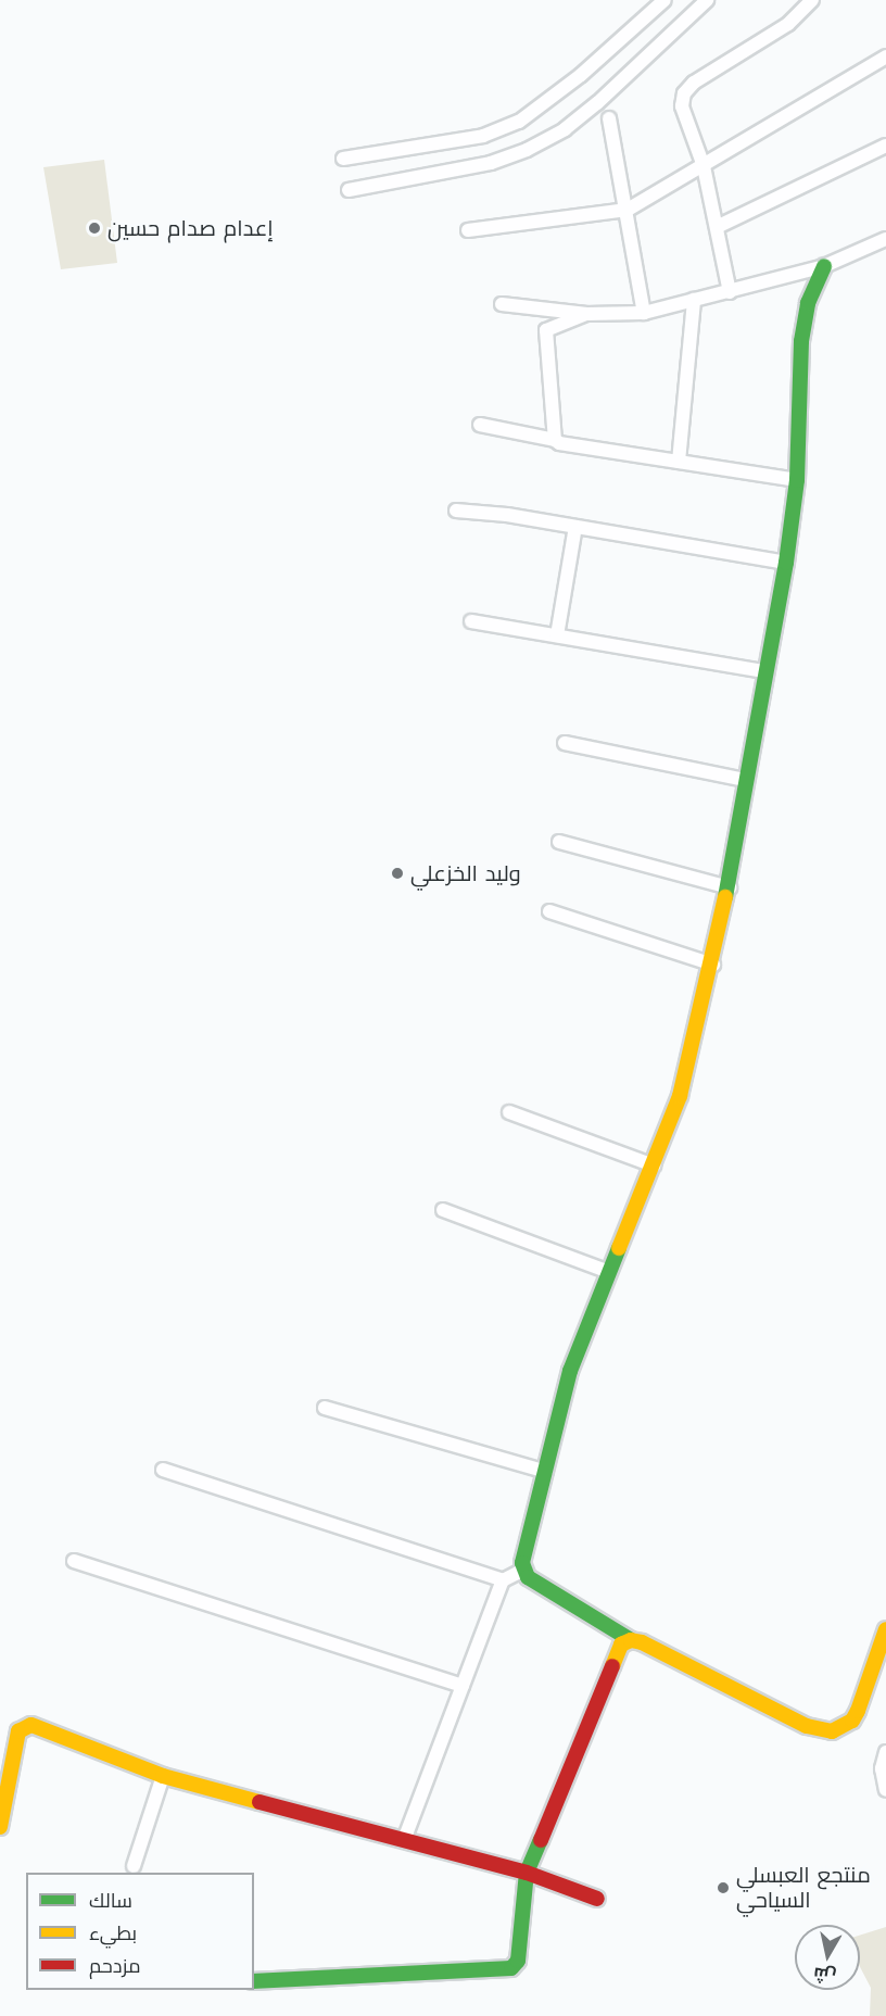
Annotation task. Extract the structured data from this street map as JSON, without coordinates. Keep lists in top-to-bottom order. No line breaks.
{"places":["إعدام صدام حسين","وليد الخزعلي","منتجع العبسلي السياحي"],"legend":["سالك","بطيء","مزدحم"],"north":"bottom"}
